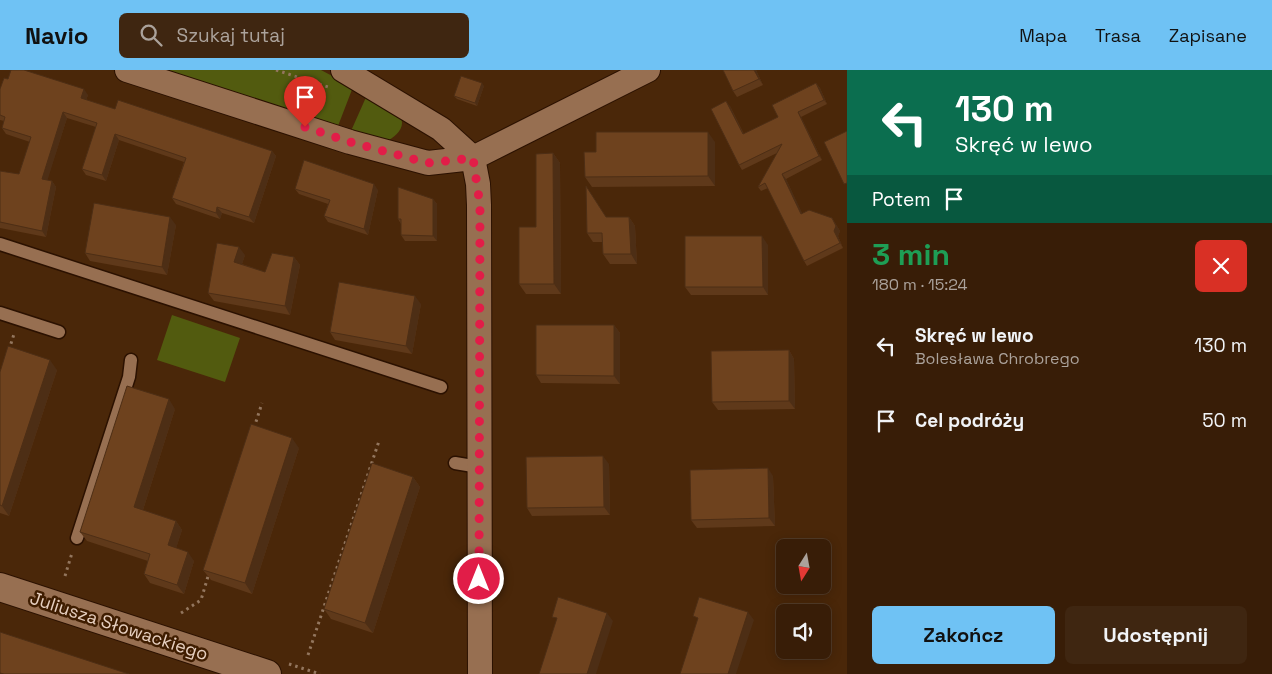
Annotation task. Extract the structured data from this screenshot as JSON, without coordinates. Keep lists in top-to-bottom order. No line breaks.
{"streets":{"street":["Juliusza Słowackiego"]},"north":"bottom","page":{"header":"Navio","search":"Szukaj tutaj","nav":["Mapa","Trasa","Zapisane"],"turn":["130 m","Skręć w lewo"],"then":"Potem","heading":["3 min","180 m · 15:24"],"list":[{"name":"Skręć w lewo","note":"Bolesława Chrobrego","value":"130 m"},{"name":"Cel podróży","value":"50 m"}],"buttons":["Zakończ","Udostępnij"]}}
